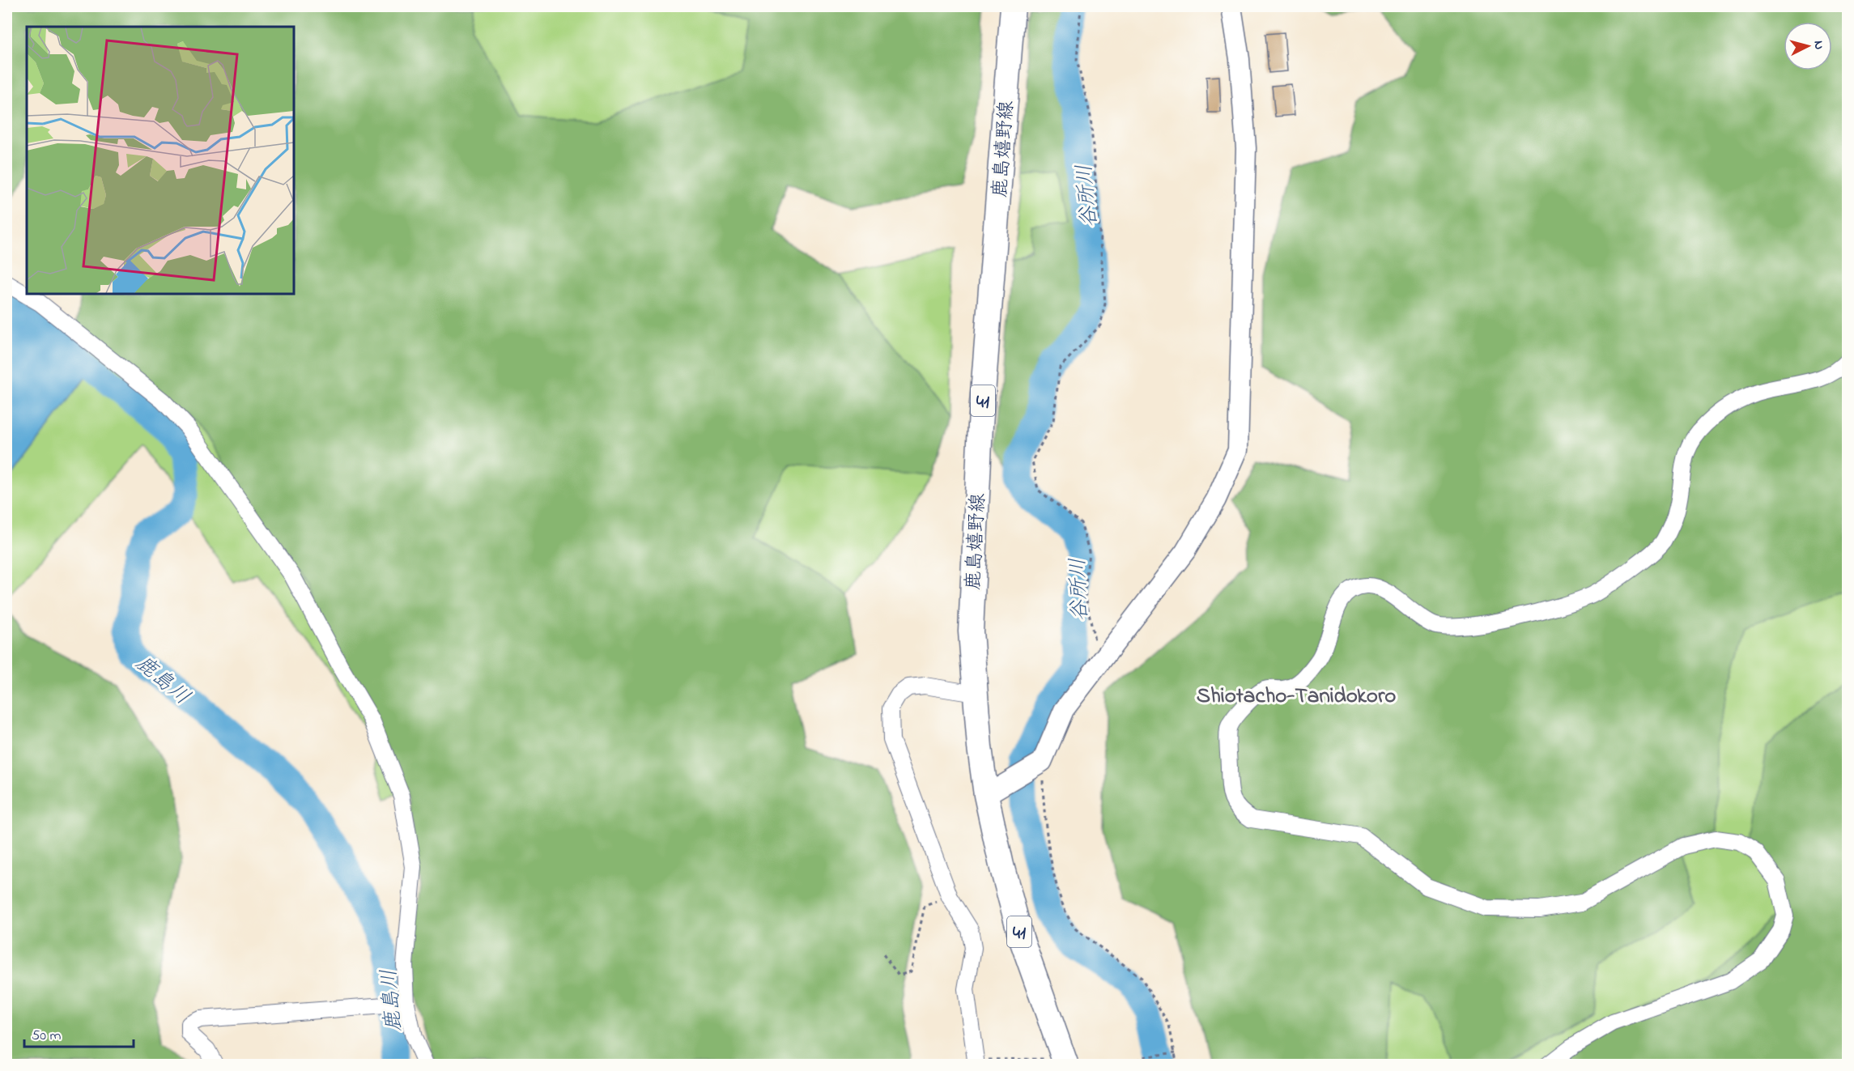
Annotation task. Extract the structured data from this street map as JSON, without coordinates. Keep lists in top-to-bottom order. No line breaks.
{"streets":{"main road":["鹿島嬉野線","41"]},"districts":["Shiotacho-Tanidokoro"],"water":["谷所川","鹿島川"],"scale_bar":"50 m","north":"right"}
